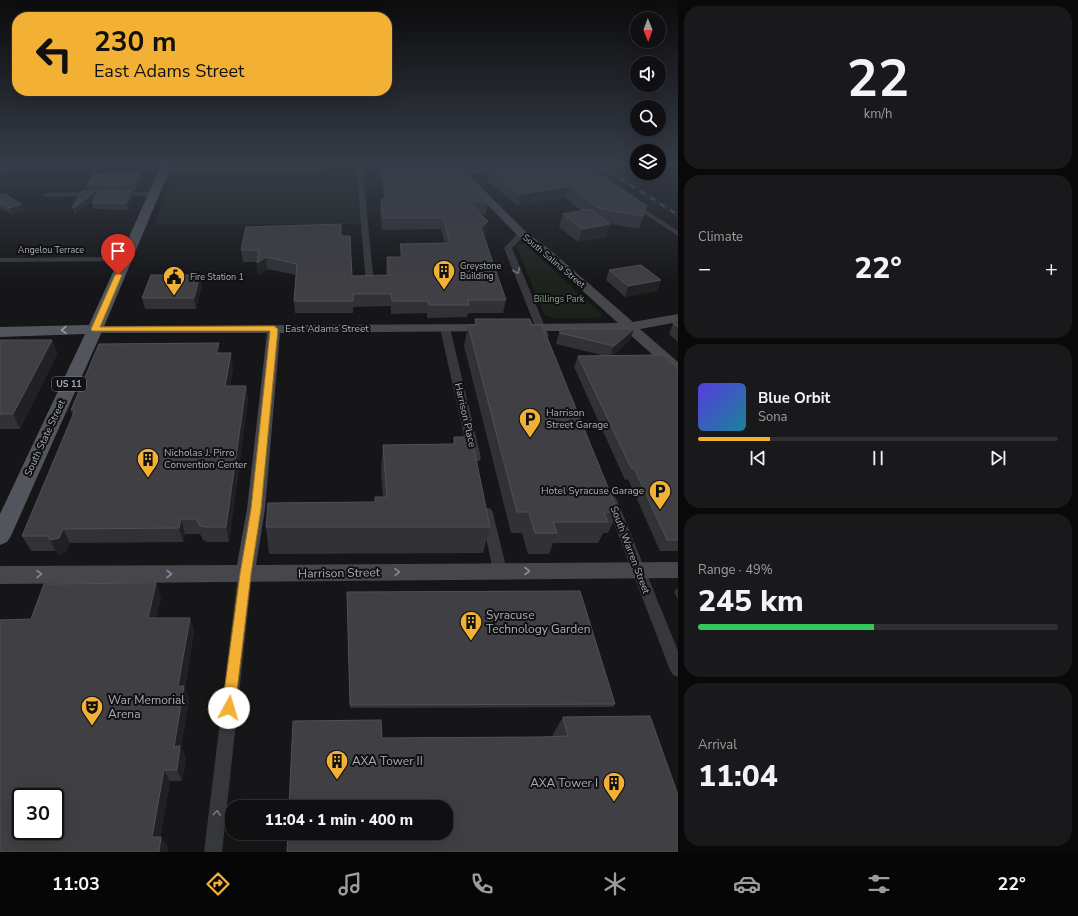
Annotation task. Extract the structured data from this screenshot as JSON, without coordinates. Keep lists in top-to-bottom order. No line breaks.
{"streets":{"main road":["South Salina Street","East Adams Street","US 11","South State Street","Harrison Street"],"street":["Angelou Terrace","Harrison Place","South Warren Street"]},"crossings":[["Angelou Terrace","South State Street"],["South Salina Street","East Adams Street"],["East Adams Street","Harrison Place"],["East Adams Street","South State Street"],["South Warren Street","Harrison Street"]],"one_way":["Harrison Street"],"parks":["Billings Park"],"places":{"building":["Greystone Building","Nicholas J. Pirro Convention Center","Syracuse Technology Garden","AXA Tower II","AXA Tower I"],"public building":["Fire Station 1"],"parking":["Harrison Street Garage","Hotel Syracuse Garage"],"theatre":["War Memorial Arena"]},"north":"bottom","page":{"tile":[["22","km/h"],"Climate",["Range · 49%","245 km"],["Arrival","11:04"]],"turn":["230 m","East Adams Street"],"heat":["−","22°","+"],"song":["Blue Orbit","Sona"],"limit":"30","trip":"11:04 · 1 min · 400 m","tabs":["11:03","22°"]}}
